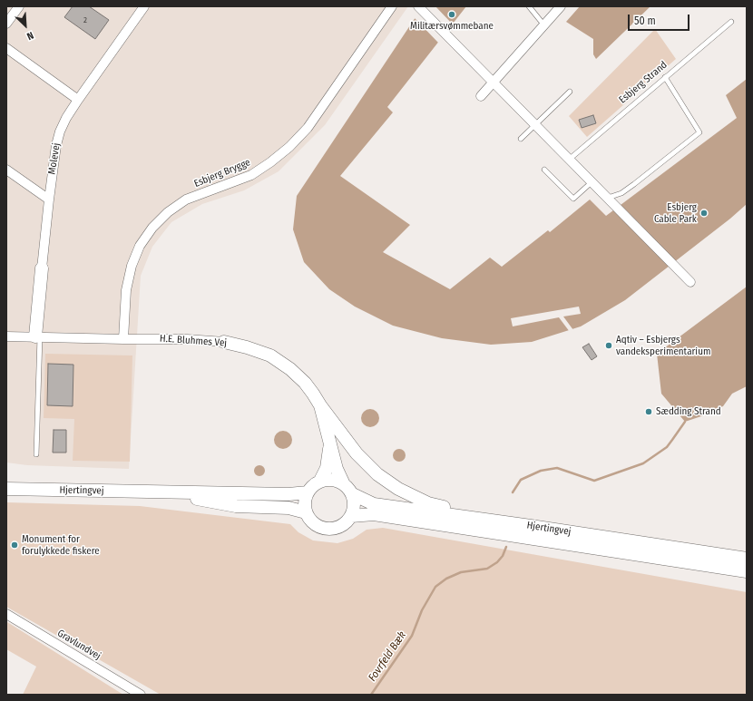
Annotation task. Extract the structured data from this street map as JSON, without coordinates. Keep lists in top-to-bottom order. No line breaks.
{"streets":{"main road":["Molevej","H.E. Bluhmes Vej","Hjertingvej"],"street":["Esbjerg Brygge","Gravlundvej"],"lane":["Esbjerg Strand"]},"crossings":[["Molevej","H.E. Bluhmes Vej"],["Esbjerg Brygge","H.E. Bluhmes Vej"],["H.E. Bluhmes Vej","Hjertingvej"]],"water":["Fovrfeld Bæk"],"places":["Militærsvømmebane","Esbjerg Cable Park","Aqtiv – Esbjergs vandeksperimentarium","Sædding Strand","Monument for forulykkede fiskere"],"house_numbers":["2"],"scale_bar":"50 m","north":"bottom right"}
